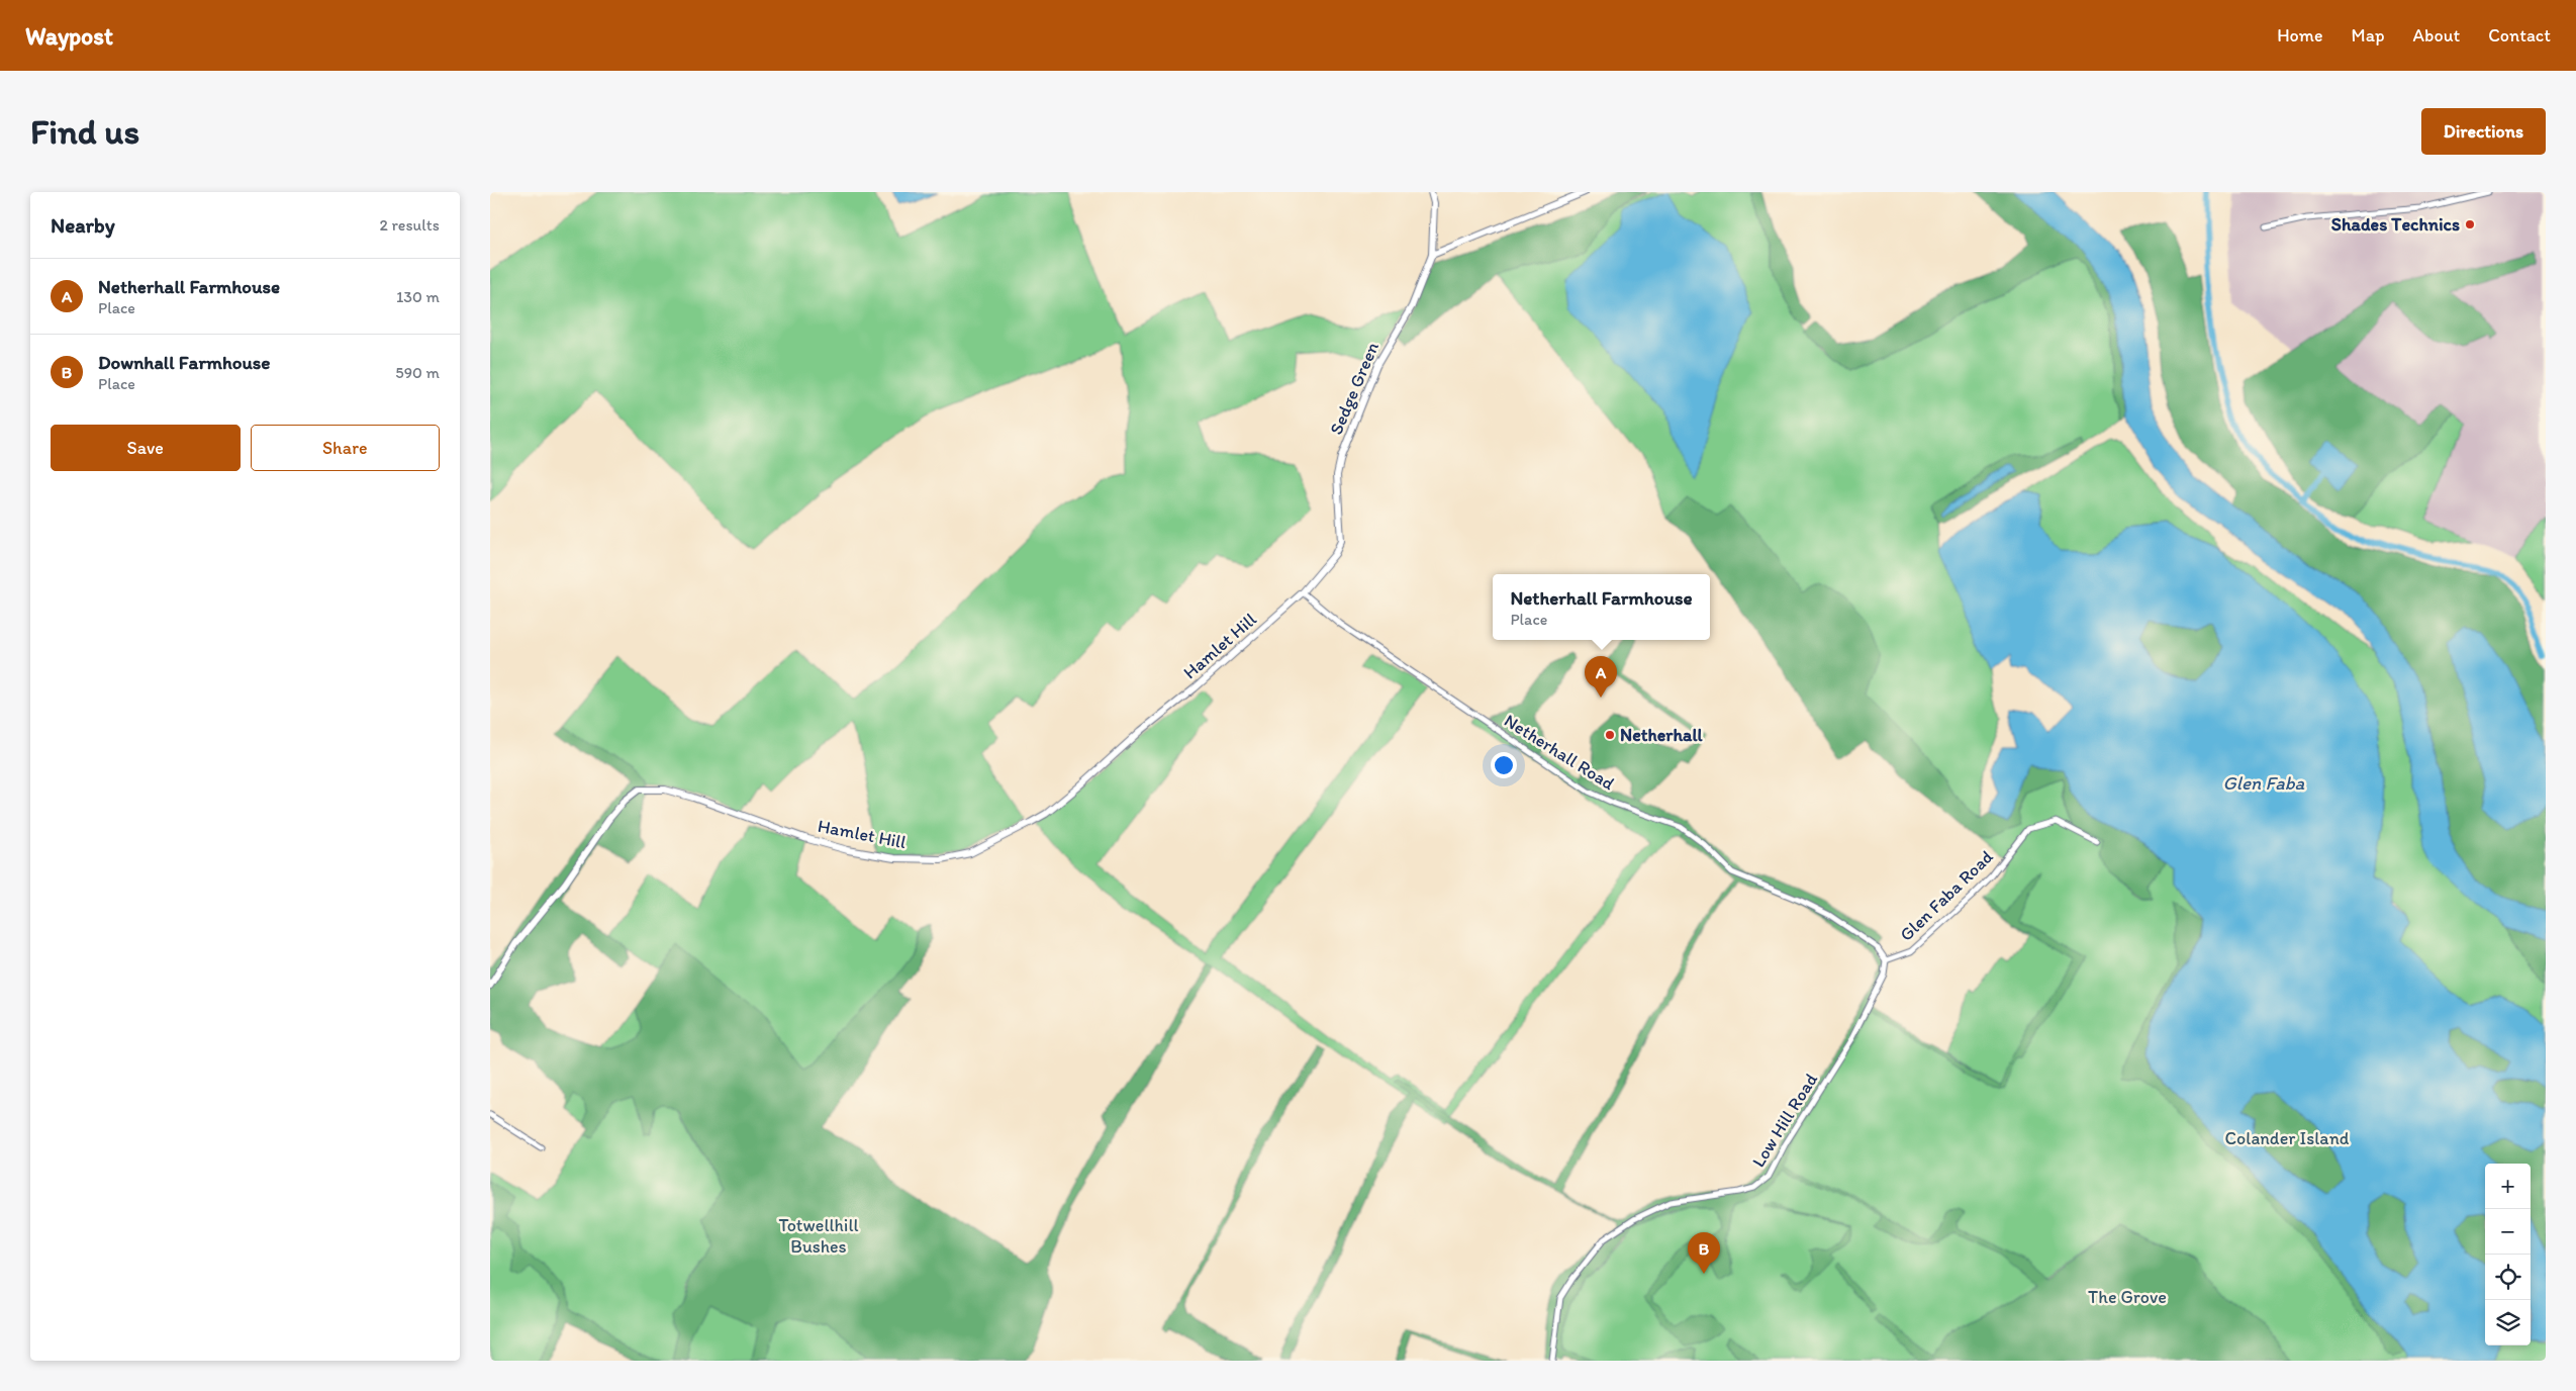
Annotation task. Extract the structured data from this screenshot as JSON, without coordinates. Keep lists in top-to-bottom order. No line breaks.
{"streets":{"street":["Sedge Green","Hamlet Hill","Netherhall Road","Glen Faba Road","Low Hill Road"]},"crossings":[["Sedge Green","Hamlet Hill"],["Sedge Green","Netherhall Road"],["Hamlet Hill","Netherhall Road"],["Netherhall Road","Glen Faba Road"],["Netherhall Road","Low Hill Road"],["Glen Faba Road","Low Hill Road"]],"water":["Glen Faba"],"parks":["Colander Island","Totwellhill Bushes","The Grove"],"places":["Shades Technics","Netherhall"],"page":{"header":"Waypost","nav":["Home","Map","About","Contact"],"buttons":["Directions",["Save","Share"]],"title":"Find us","heading":["Nearby","2 results"],"list":[{"mark":"A","name":"Netherhall Farmhouse","note":"Place","value":"130 m"},{"mark":"B","name":"Downhall Farmhouse","note":"Place","value":"590 m"}],"popup":["Netherhall Farmhouse","Place"],"pins":["A","B"],"map_buttons":["+","−"]}}
